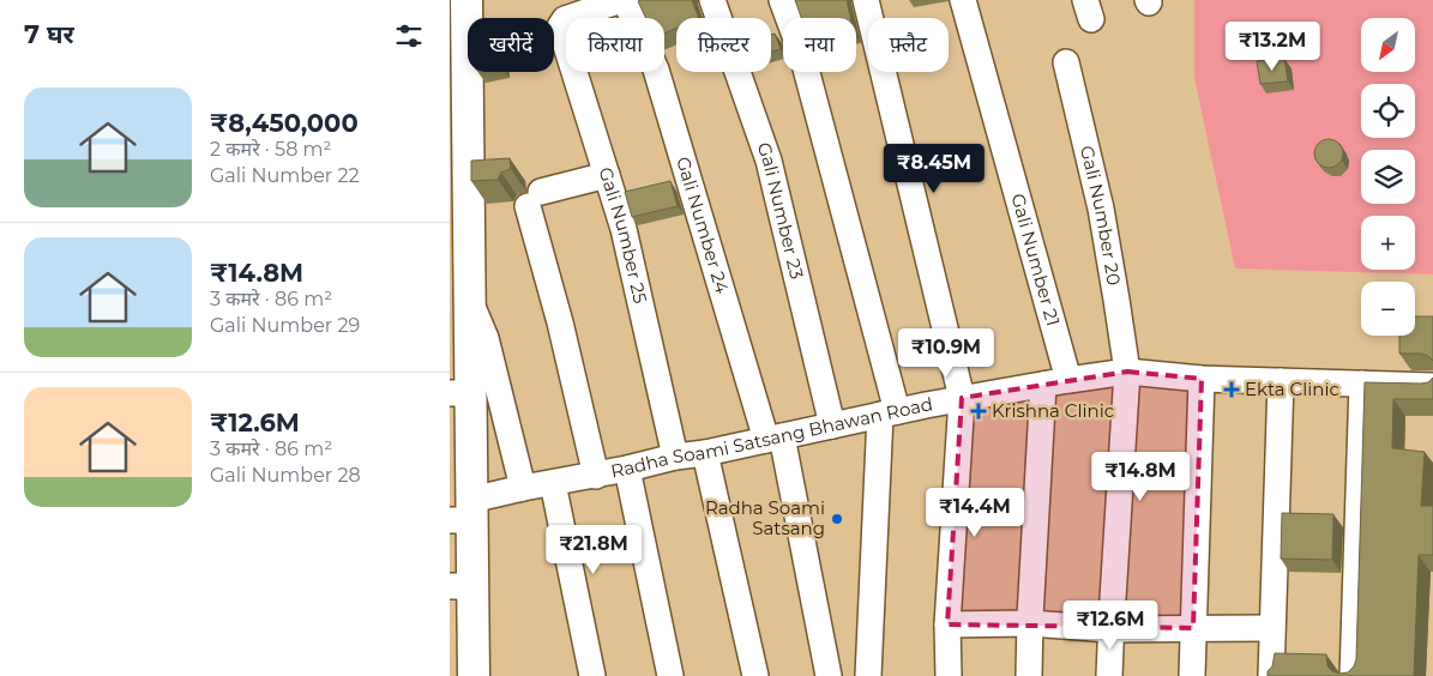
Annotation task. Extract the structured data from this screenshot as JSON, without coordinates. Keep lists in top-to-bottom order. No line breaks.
{"streets":{"street":["Gali Number 23","Gali Number 20","Gali Number 24","Gali Number 25","Gali Number 21","Radha Soami Satsang Bhawan Road"]},"crossings":[["Gali Number 23","Radha Soami Satsang Bhawan Road"],["Gali Number 20","Radha Soami Satsang Bhawan Road"],["Gali Number 24","Gali Number 25"],["Gali Number 24","Radha Soami Satsang Bhawan Road"],["Gali Number 25","Radha Soami Satsang Bhawan Road"],["Gali Number 21","Radha Soami Satsang Bhawan Road"]],"places":{"health":["Ekta Clinic","Krishna Clinic"],"other":["Radha Soami Satsang"]},"north":"bottom left","page":{"heading":"7 घर","map_buttons":["+","−"],"chip":["खरीदें","किराया","फ़िल्टर","नया","फ़्लैट"],"price":["₹13.2M","₹8.45M","₹10.9M","₹14.8M","₹14.4M","₹21.8M","₹12.6M"],"list":[{"name":"₹8,450,000","note":"2 कमरे · 58 m² · Gali Number 22"},{"name":"₹14.8M","note":"3 कमरे · 86 m² · Gali Number 29"},{"name":"₹12.6M","note":"3 कमरे · 86 m² · Gali Number 28"}]}}
